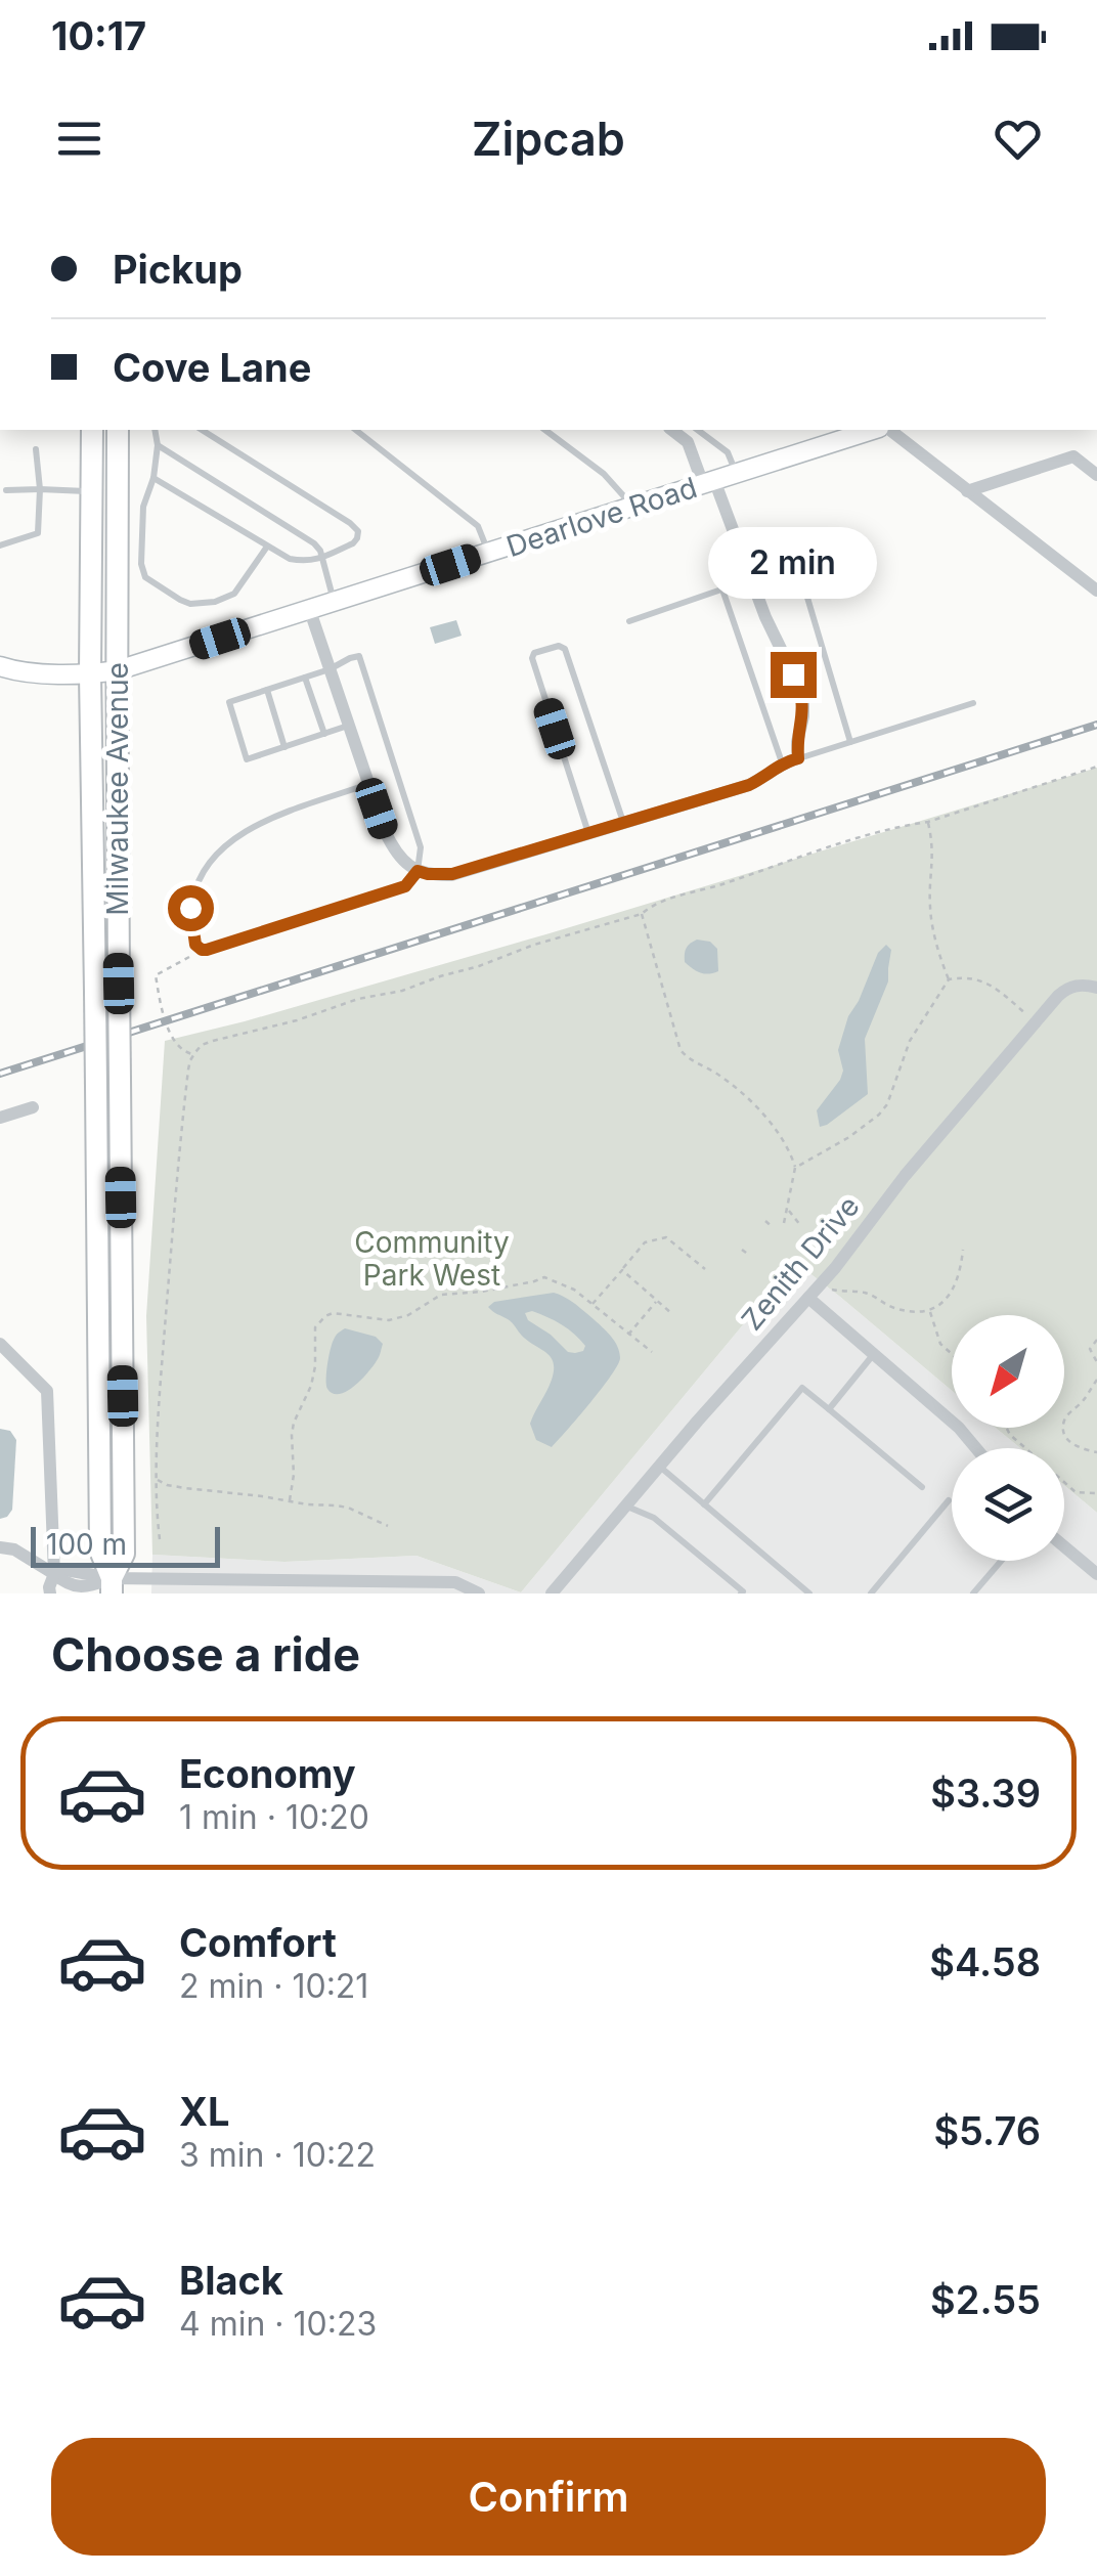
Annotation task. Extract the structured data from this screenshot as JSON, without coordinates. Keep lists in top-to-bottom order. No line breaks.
{"streets":{"main road":["Dearlove Road","Milwaukee Avenue"],"street":["Zenith Drive"]},"crossings":[["Dearlove Road","Milwaukee Avenue"]],"parks":["Community Park West"],"scale_bar":"100 m","north":"bottom left","page":{"status":"10:17","header":"Zipcab","banner":["Pickup","Cove Lane"],"bubble":"2 min","scale":"100 m","heading":"Choose a ride","list":[{"name":"Economy","note":"1 min · 10:20","value":"$3.39"},{"name":"Comfort","note":"2 min · 10:21","value":"$4.58"},{"name":"XL","note":"3 min · 10:22","value":"$5.76"},{"name":"Black","note":"4 min · 10:23","value":"$2.55"}],"buttons":"Confirm"}}
